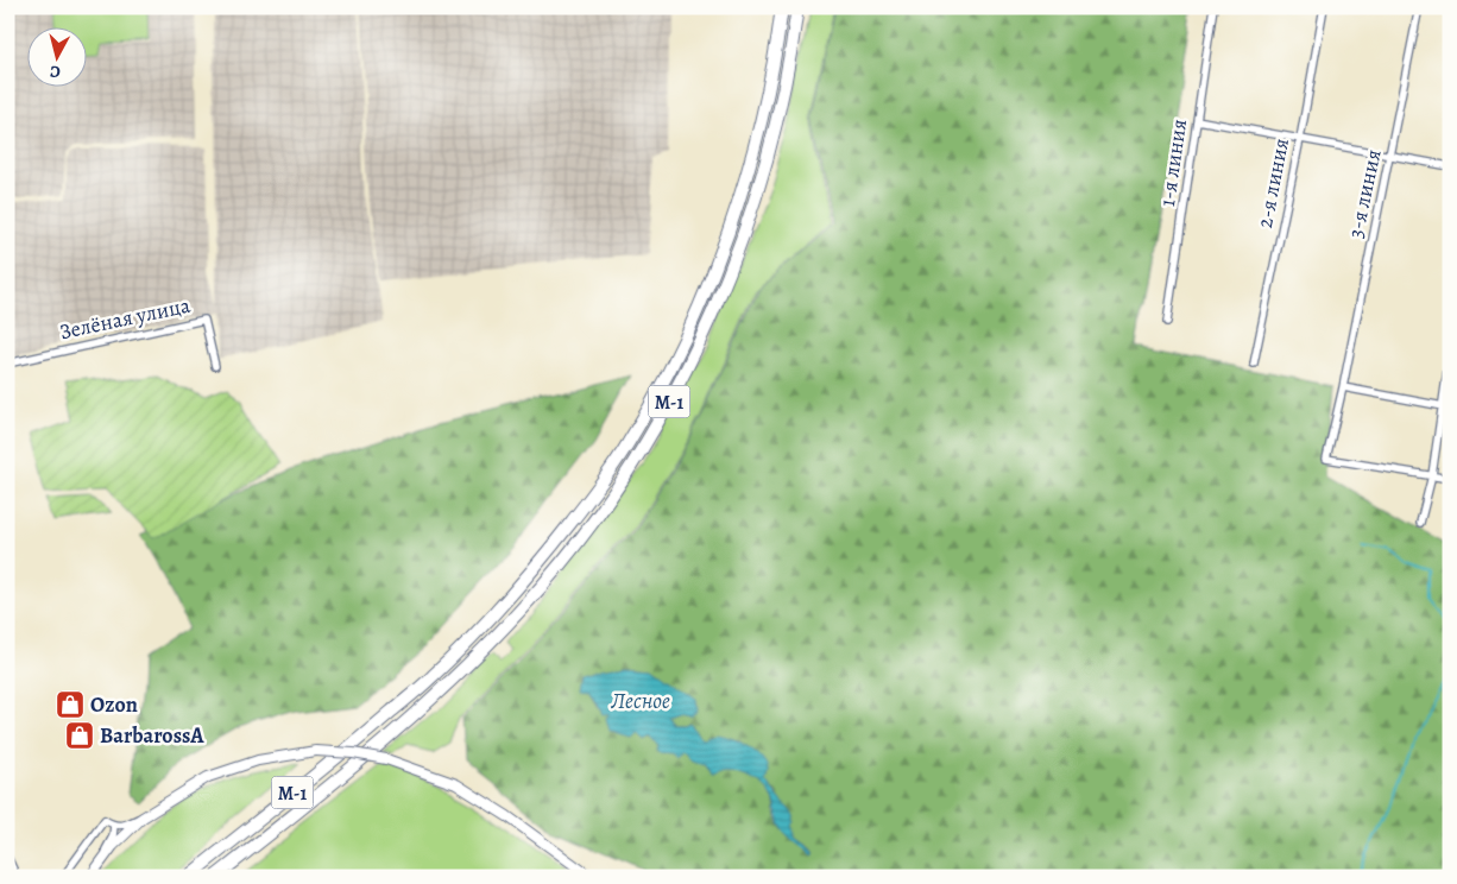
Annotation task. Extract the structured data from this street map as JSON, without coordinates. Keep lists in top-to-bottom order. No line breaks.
{"streets":{"highway":["М-1"],"street":["1-я линия","2-я линия","3-я линия","Зелёная улица"]},"water":["Лесное"],"places":{"shop":["Ozon","BarbarossA"]},"north":"bottom"}
